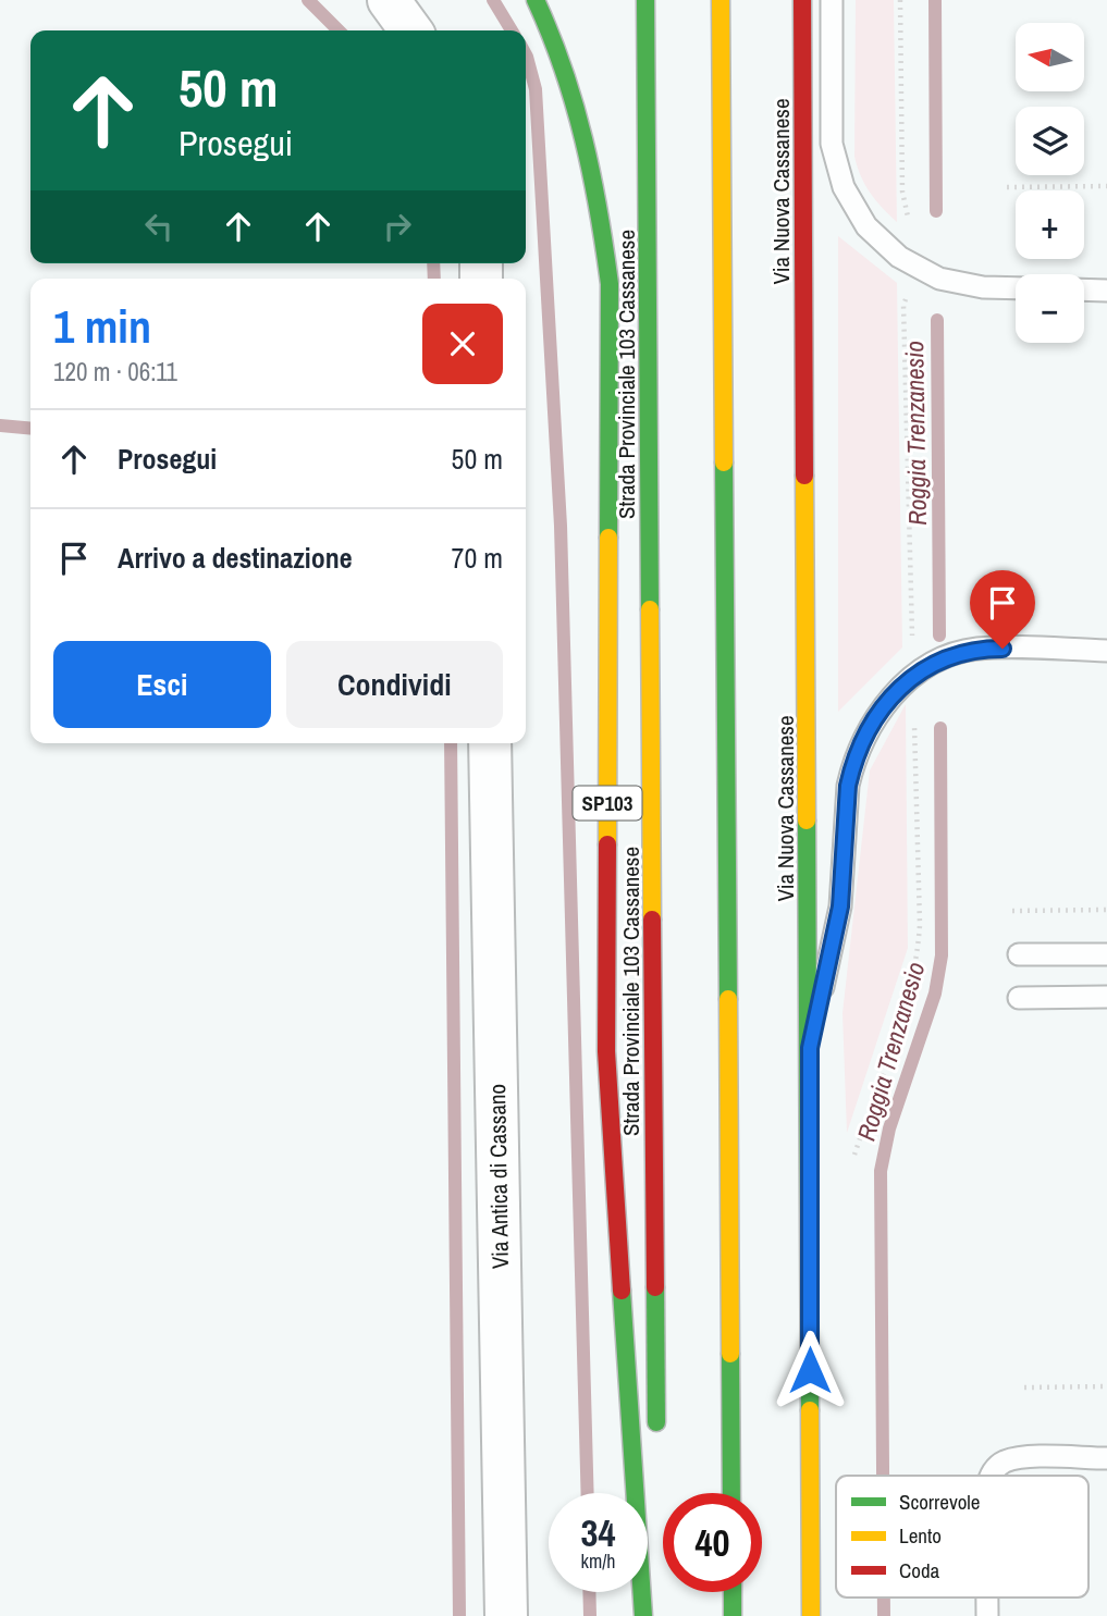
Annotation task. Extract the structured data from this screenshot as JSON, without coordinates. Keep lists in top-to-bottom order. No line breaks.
{"streets":{"main road":["Via Nuova Cassanese","Strada Provinciale 103 Cassanese","SP103"],"street":["Via Antica di Cassano"]},"water":["Roggia Trenzanesio"],"legend":["Scorrevole","Lento","Coda"],"north":"left","page":{"map_buttons":["+","−"],"turn":["50 m","Prosegui"],"heading":["1 min","120 m · 06:11"],"list":[{"name":"Prosegui","value":"50 m"},{"name":"Arrivo a destinazione","value":"70 m"}],"buttons":["Esci","Condividi"],"speed":"34 km/h","limit":"40"}}
